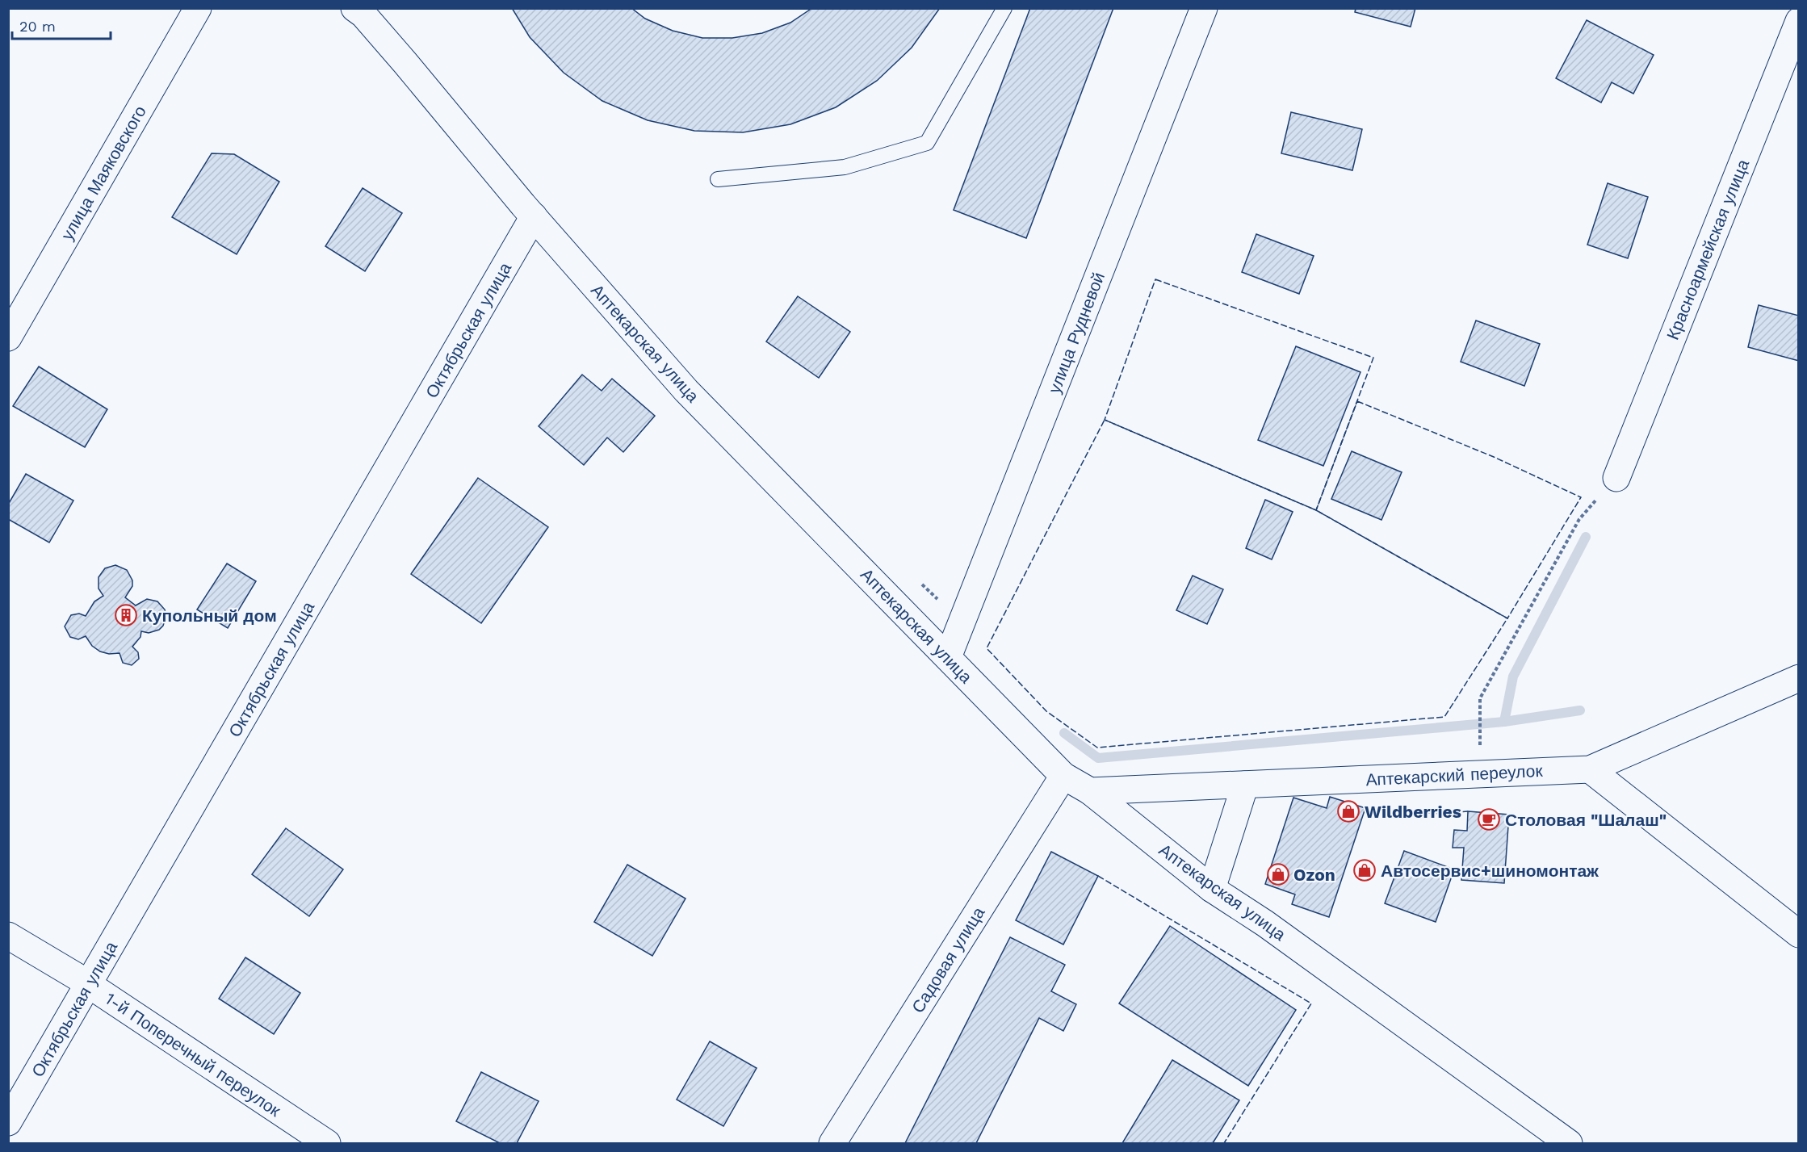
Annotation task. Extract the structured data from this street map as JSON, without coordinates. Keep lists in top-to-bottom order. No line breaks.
{"streets":{"street":["улица Маяковского","Красноармейская улица","Октябрьская улица","улица Рудневой","Аптекарская улица","Аптекарский переулок","Садовая улица","1-й Поперечный переулок"]},"crossings":[["Октябрьская улица","Аптекарская улица"],["Октябрьская улица","1-й Поперечный переулок"],["улица Рудневой","Аптекарская улица"],["Аптекарская улица","Аптекарский переулок"],["Аптекарская улица","Садовая улица"]],"places":{"building":["Купольный дом"],"shop":["Wildberries","Автосервис+шиномонтаж","Ozon"],"cafe":["Столовая \"Шалаш\""]},"scale_bar":"20 m"}
